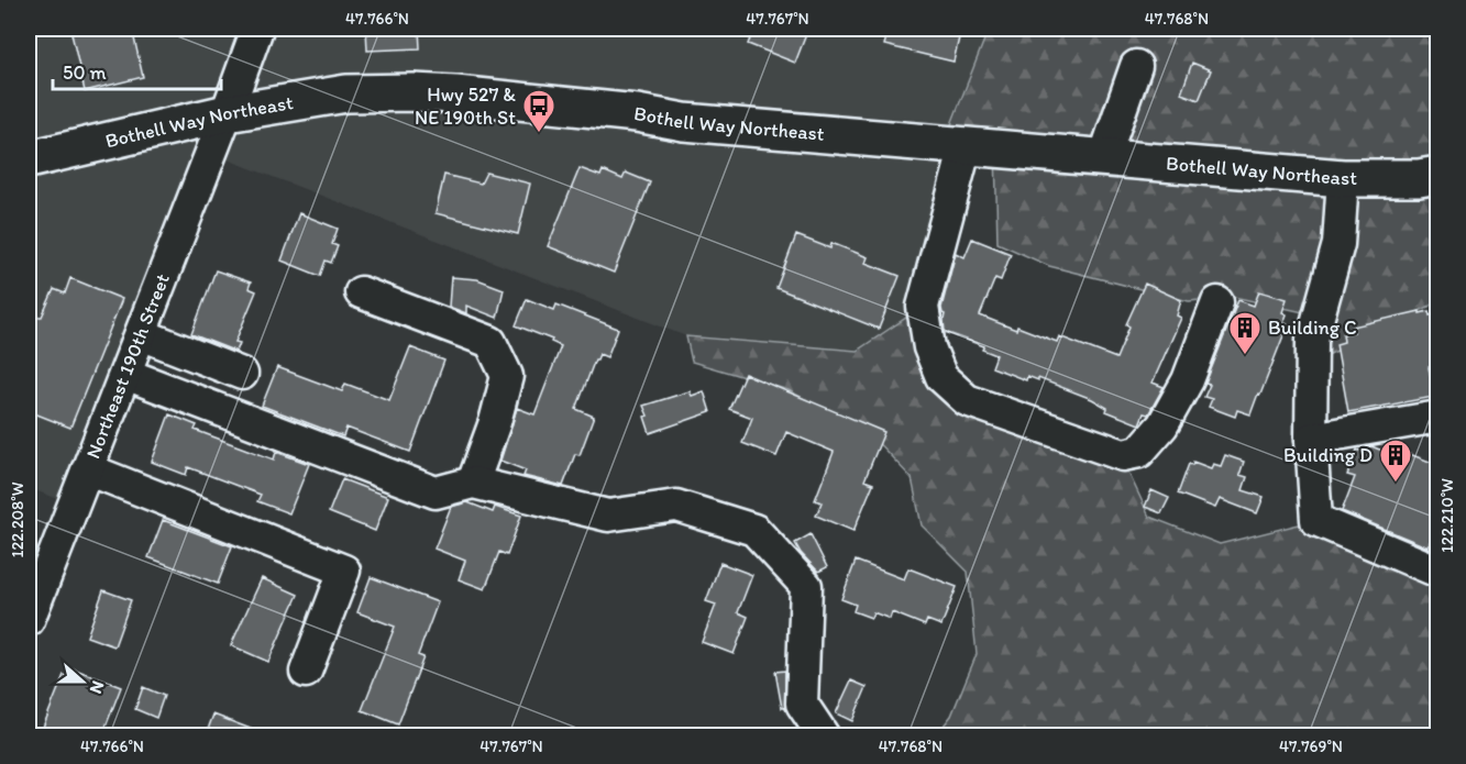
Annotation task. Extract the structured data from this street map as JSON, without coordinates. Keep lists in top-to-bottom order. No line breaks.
{"streets":{"main road":["Bothell Way Northeast"],"street":["Northeast 190th Street"]},"crossings":[["Bothell Way Northeast","Northeast 190th Street"]],"places":{"bus stop":["Hwy 527 & NE 190th St"],"building":["Building C","Building D"]},"scale_bar":"50 m","north":"right","coordinates":["47.766°N","47.767°N","47.768°N","122.210°W","122.208°W","47.769°N"]}
